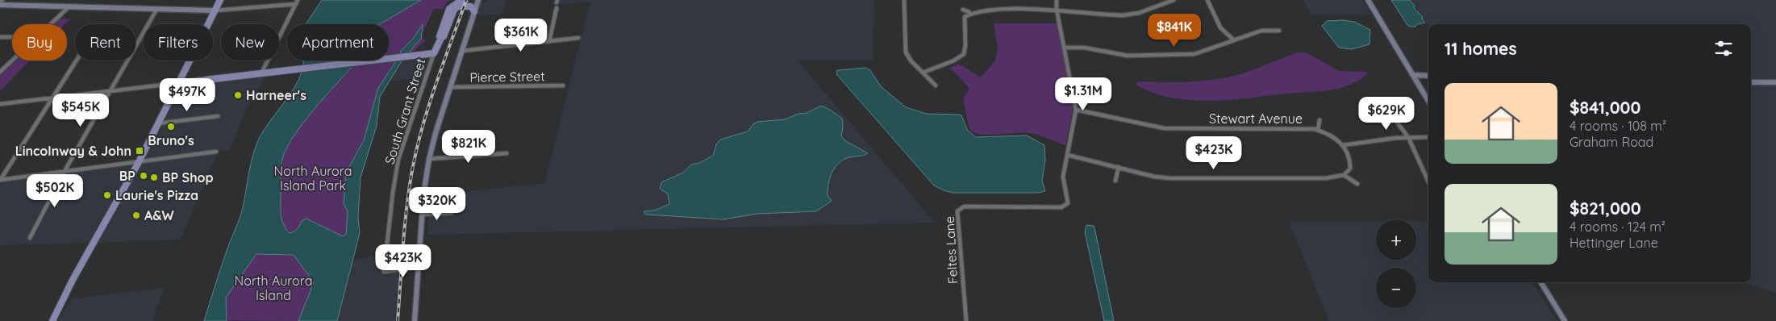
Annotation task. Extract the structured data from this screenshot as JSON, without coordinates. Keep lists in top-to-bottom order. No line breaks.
{"streets":{"street":["Pierce Street","South Grant Street","Stewart Avenue","Feltes Lane"]},"parks":["North Aurora Island Park","North Aurora Island"],"places":{"other":["Harneer's","Bruno's","BP","BP Shop","Laurie's Pizza","A&W"],"transit":["Lincolnway & John"]},"page":{"price":["$841K","$361K","$1.31M","$497K","$545K","$629K","$821K","$423K","$502K","$320K","$423K"],"chip":["Buy","Rent","Filters","New","Apartment"],"heading":"11 homes","list":[{"name":"$841,000","note":"4 rooms · 108 m² · Graham Road"},{"name":"$821,000","note":"4 rooms · 124 m² · Hettinger Lane"}],"map_buttons":["+","−"]}}
